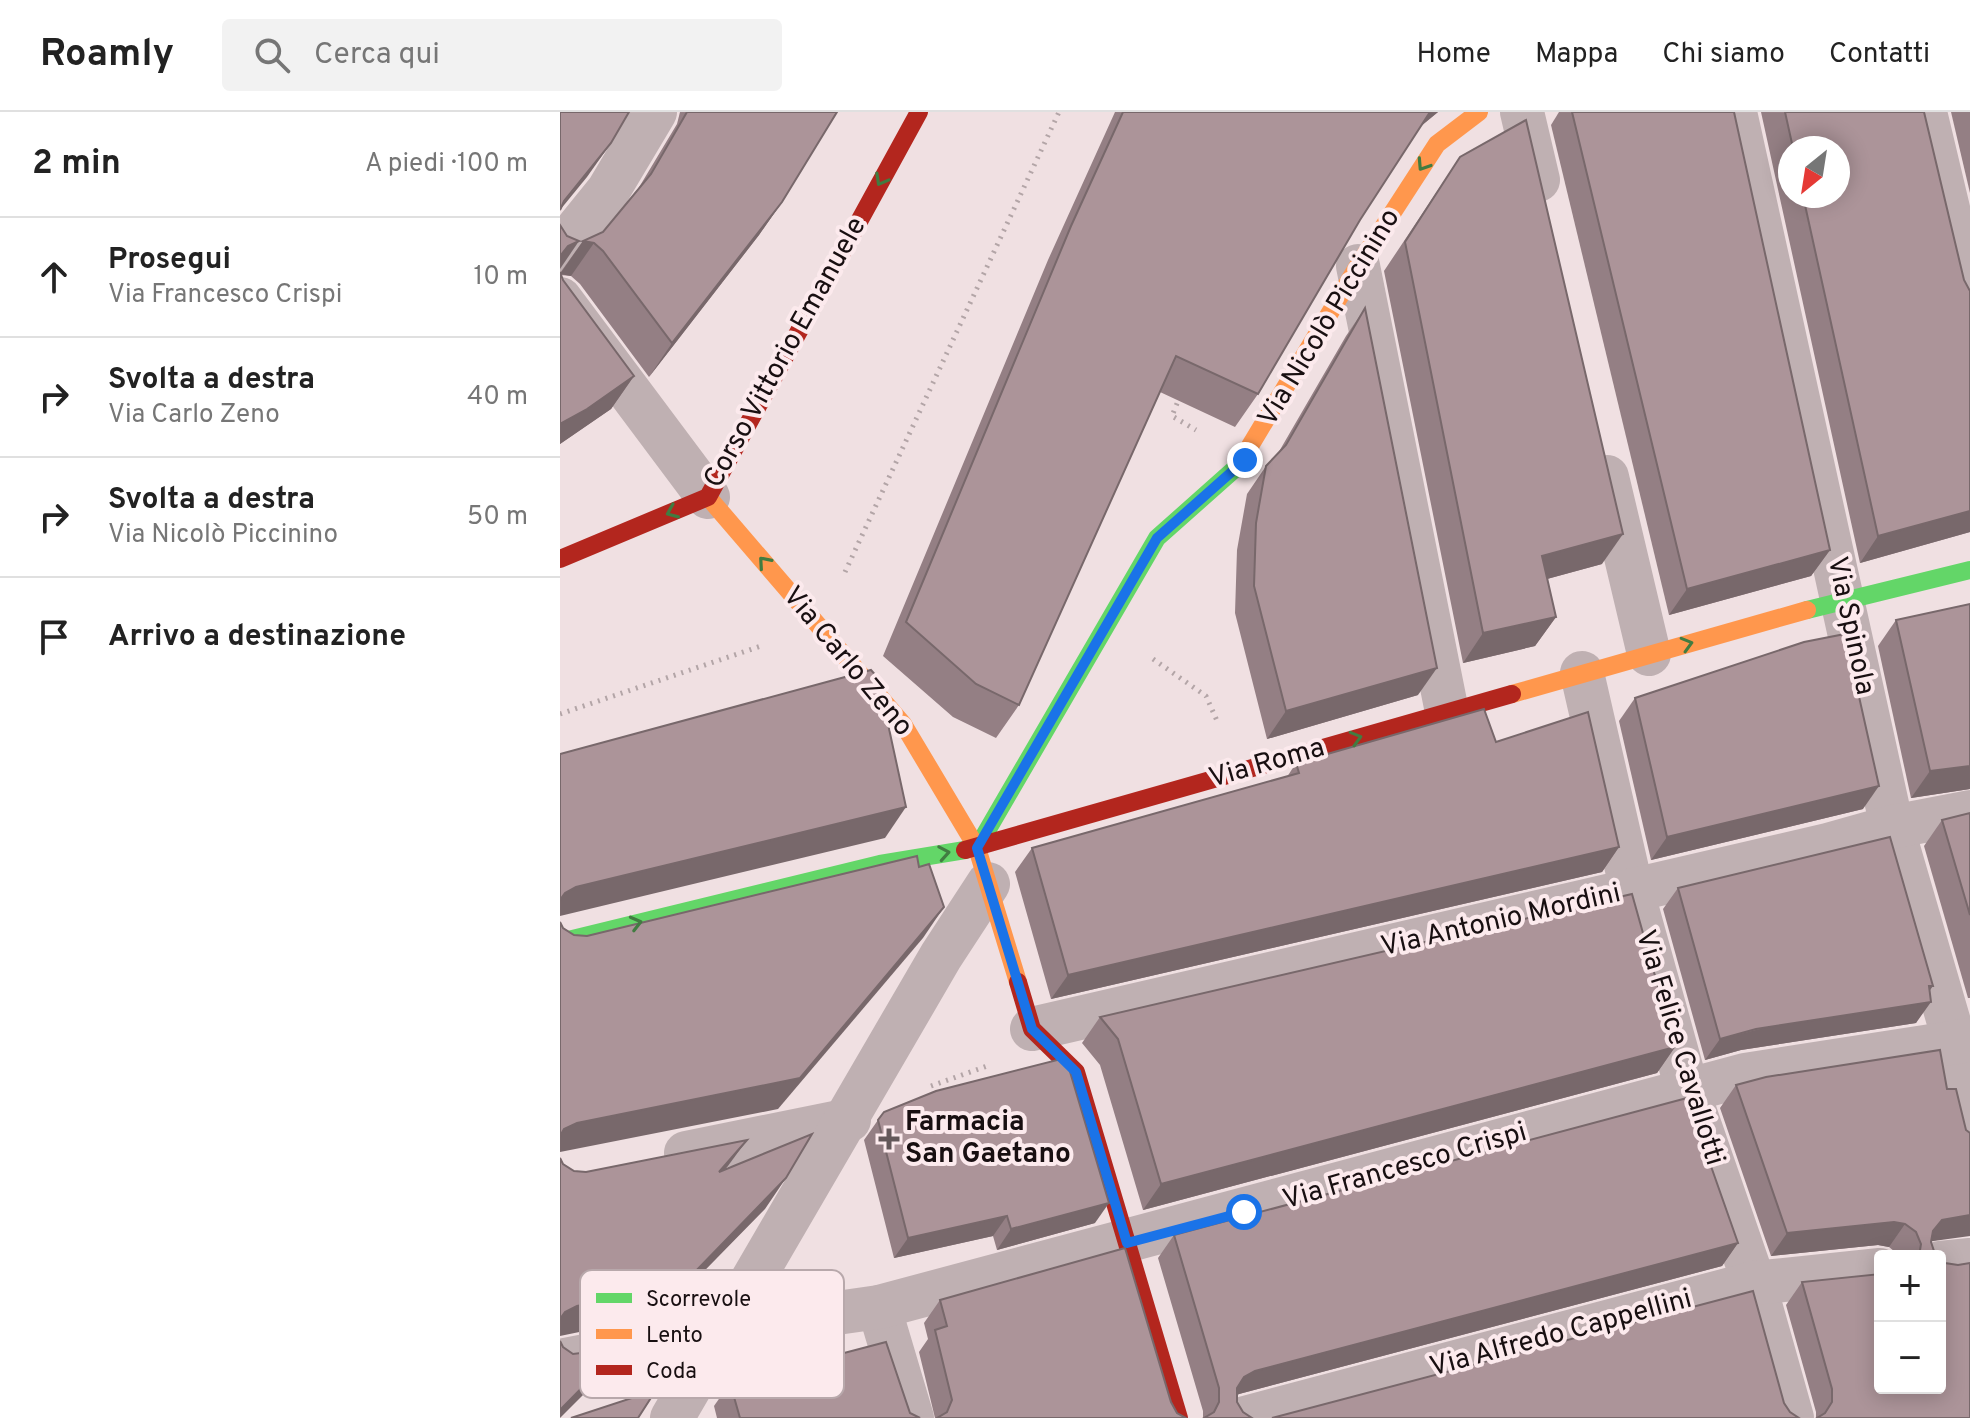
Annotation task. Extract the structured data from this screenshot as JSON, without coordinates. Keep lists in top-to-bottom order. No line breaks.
{"streets":{"street":["Via Nicolò Piccinino","Corso Vittorio Emanuele","Via Spinola","Via Carlo Zeno","Via Roma","Via Antonio Mordini","Via Felice Cavallotti","Via Francesco Crispi","Via Alfredo Cappellini"]},"crossings":[["Via Nicolò Piccinino","Via Carlo Zeno"],["Via Nicolò Piccinino","Via Roma"],["Corso Vittorio Emanuele","Via Carlo Zeno"],["Via Spinola","Via Roma"],["Via Spinola","Via Antonio Mordini"],["Via Spinola","Via Francesco Crispi"],["Via Carlo Zeno","Via Roma"],["Via Carlo Zeno","Via Antonio Mordini"],["Via Carlo Zeno","Via Francesco Crispi"],["Via Roma","Via Felice Cavallotti"],["Via Antonio Mordini","Via Felice Cavallotti"],["Via Felice Cavallotti","Via Francesco Crispi"],["Via Felice Cavallotti","Via Alfredo Cappellini"]],"one_way":["Corso Vittorio Emanuele","Via Roma"],"places":{"health":["Farmacia San Gaetano"]},"legend":["Scorrevole","Lento","Coda"],"north":"bottom left","page":{"header":"Roamly","search":"Cerca qui","nav":["Home","Mappa","Chi siamo","Contatti"],"heading":["2 min","A piedi · 100 m"],"list":[["Prosegui","Via Francesco Crispi","10 m"],["Svolta a destra","Via Carlo Zeno","40 m"],["Svolta a destra","Via Nicolò Piccinino","50 m"],"Arrivo a destinazione"],"map_buttons":["+","−"]}}
